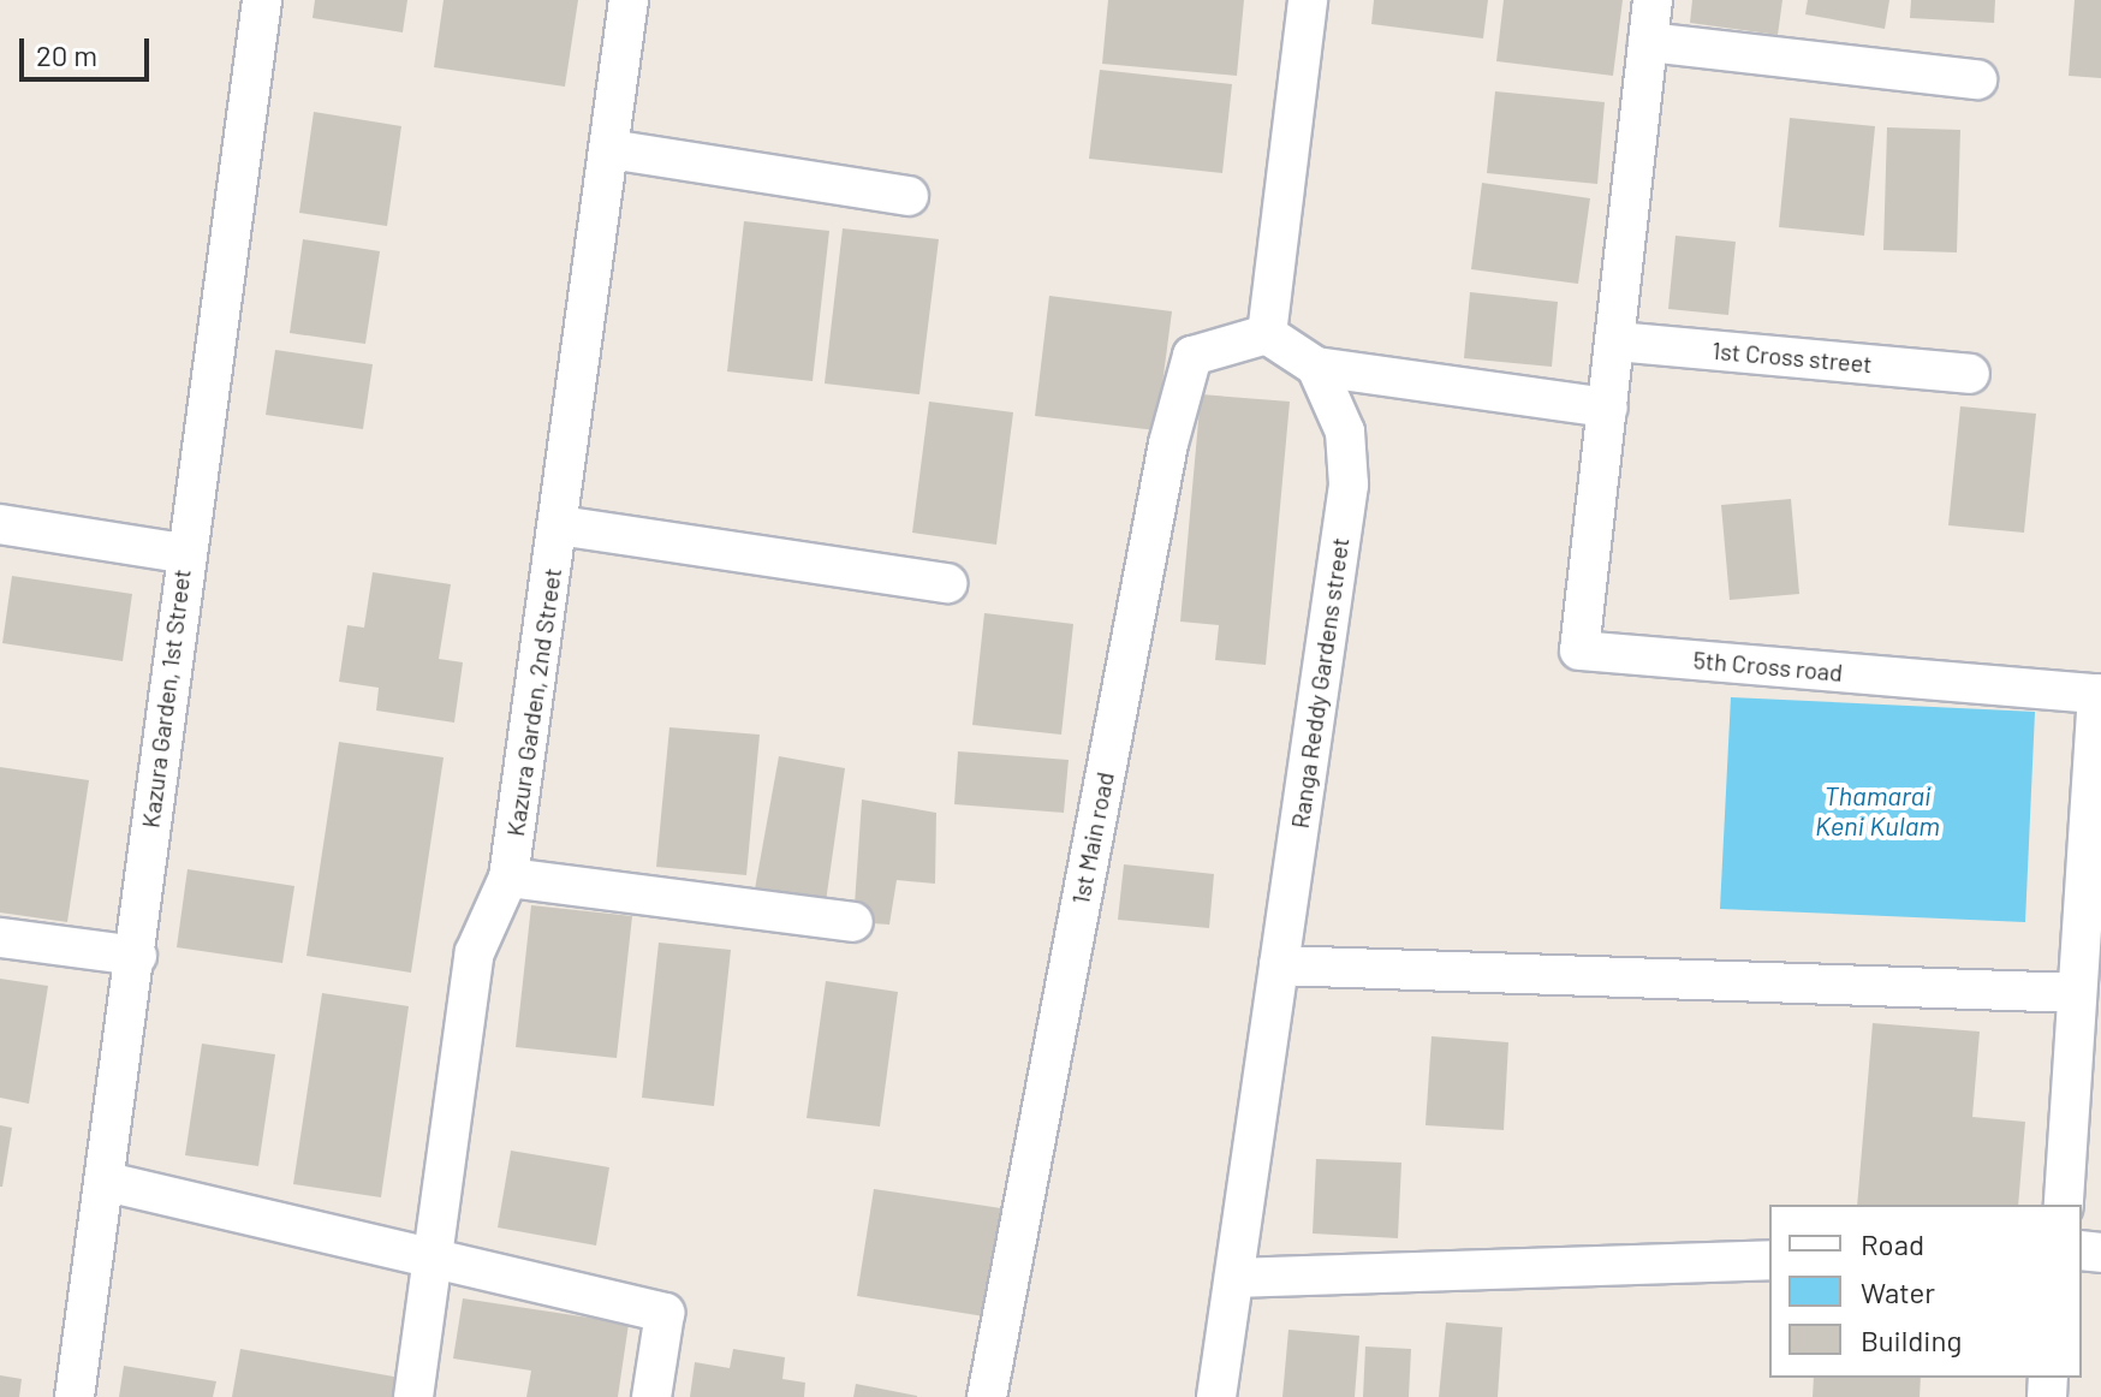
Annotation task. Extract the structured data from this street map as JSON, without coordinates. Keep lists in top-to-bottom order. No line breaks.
{"streets":{"street":["1st Cross street","5th Cross road","Ranga Reddy Gardens street","Kazura Garden, 1st Street","Kazura Garden, 2nd Street","1st Main road"]},"crossings":[["1st Cross street","5th Cross road"]],"water":["Thamarai Keni Kulam"],"legend":["Road","Water","Building"],"scale_bar":"20 m"}
